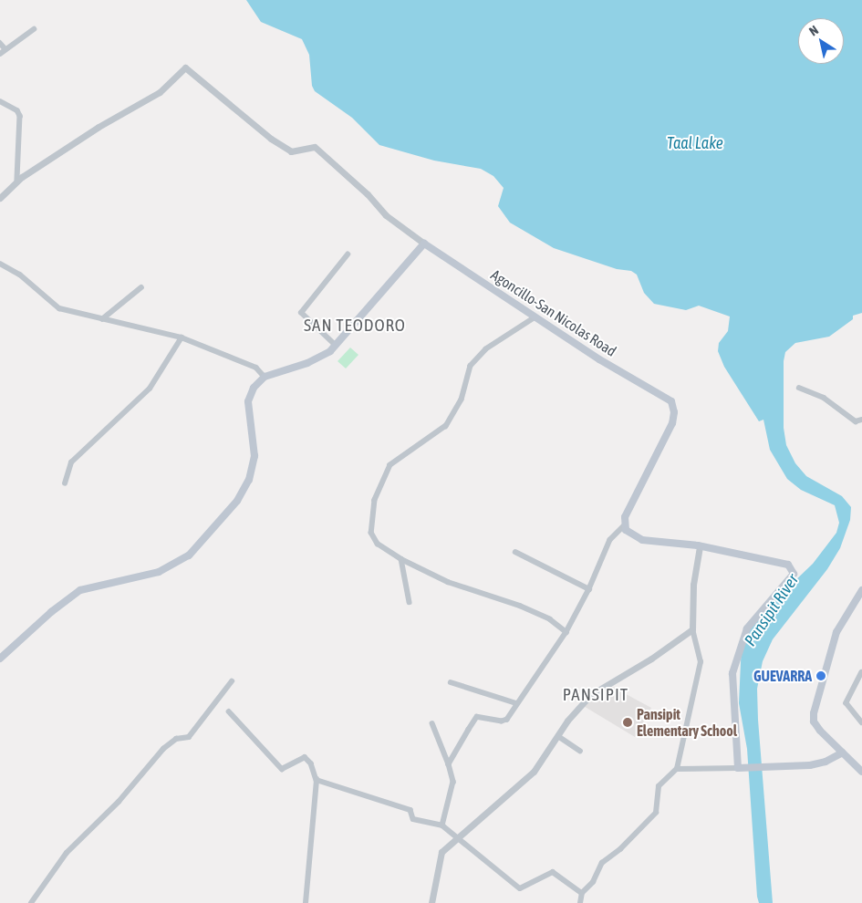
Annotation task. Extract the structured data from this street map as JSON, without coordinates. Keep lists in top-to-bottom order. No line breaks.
{"streets":{"main road":["Agoncillo-San Nicolas Road"]},"districts":["SAN TEODORO","PANSIPIT"],"water":["Taal Lake","Pansipit River"],"places":["GUEVARRA","Pansipit Elementary School"],"north":"top left"}
